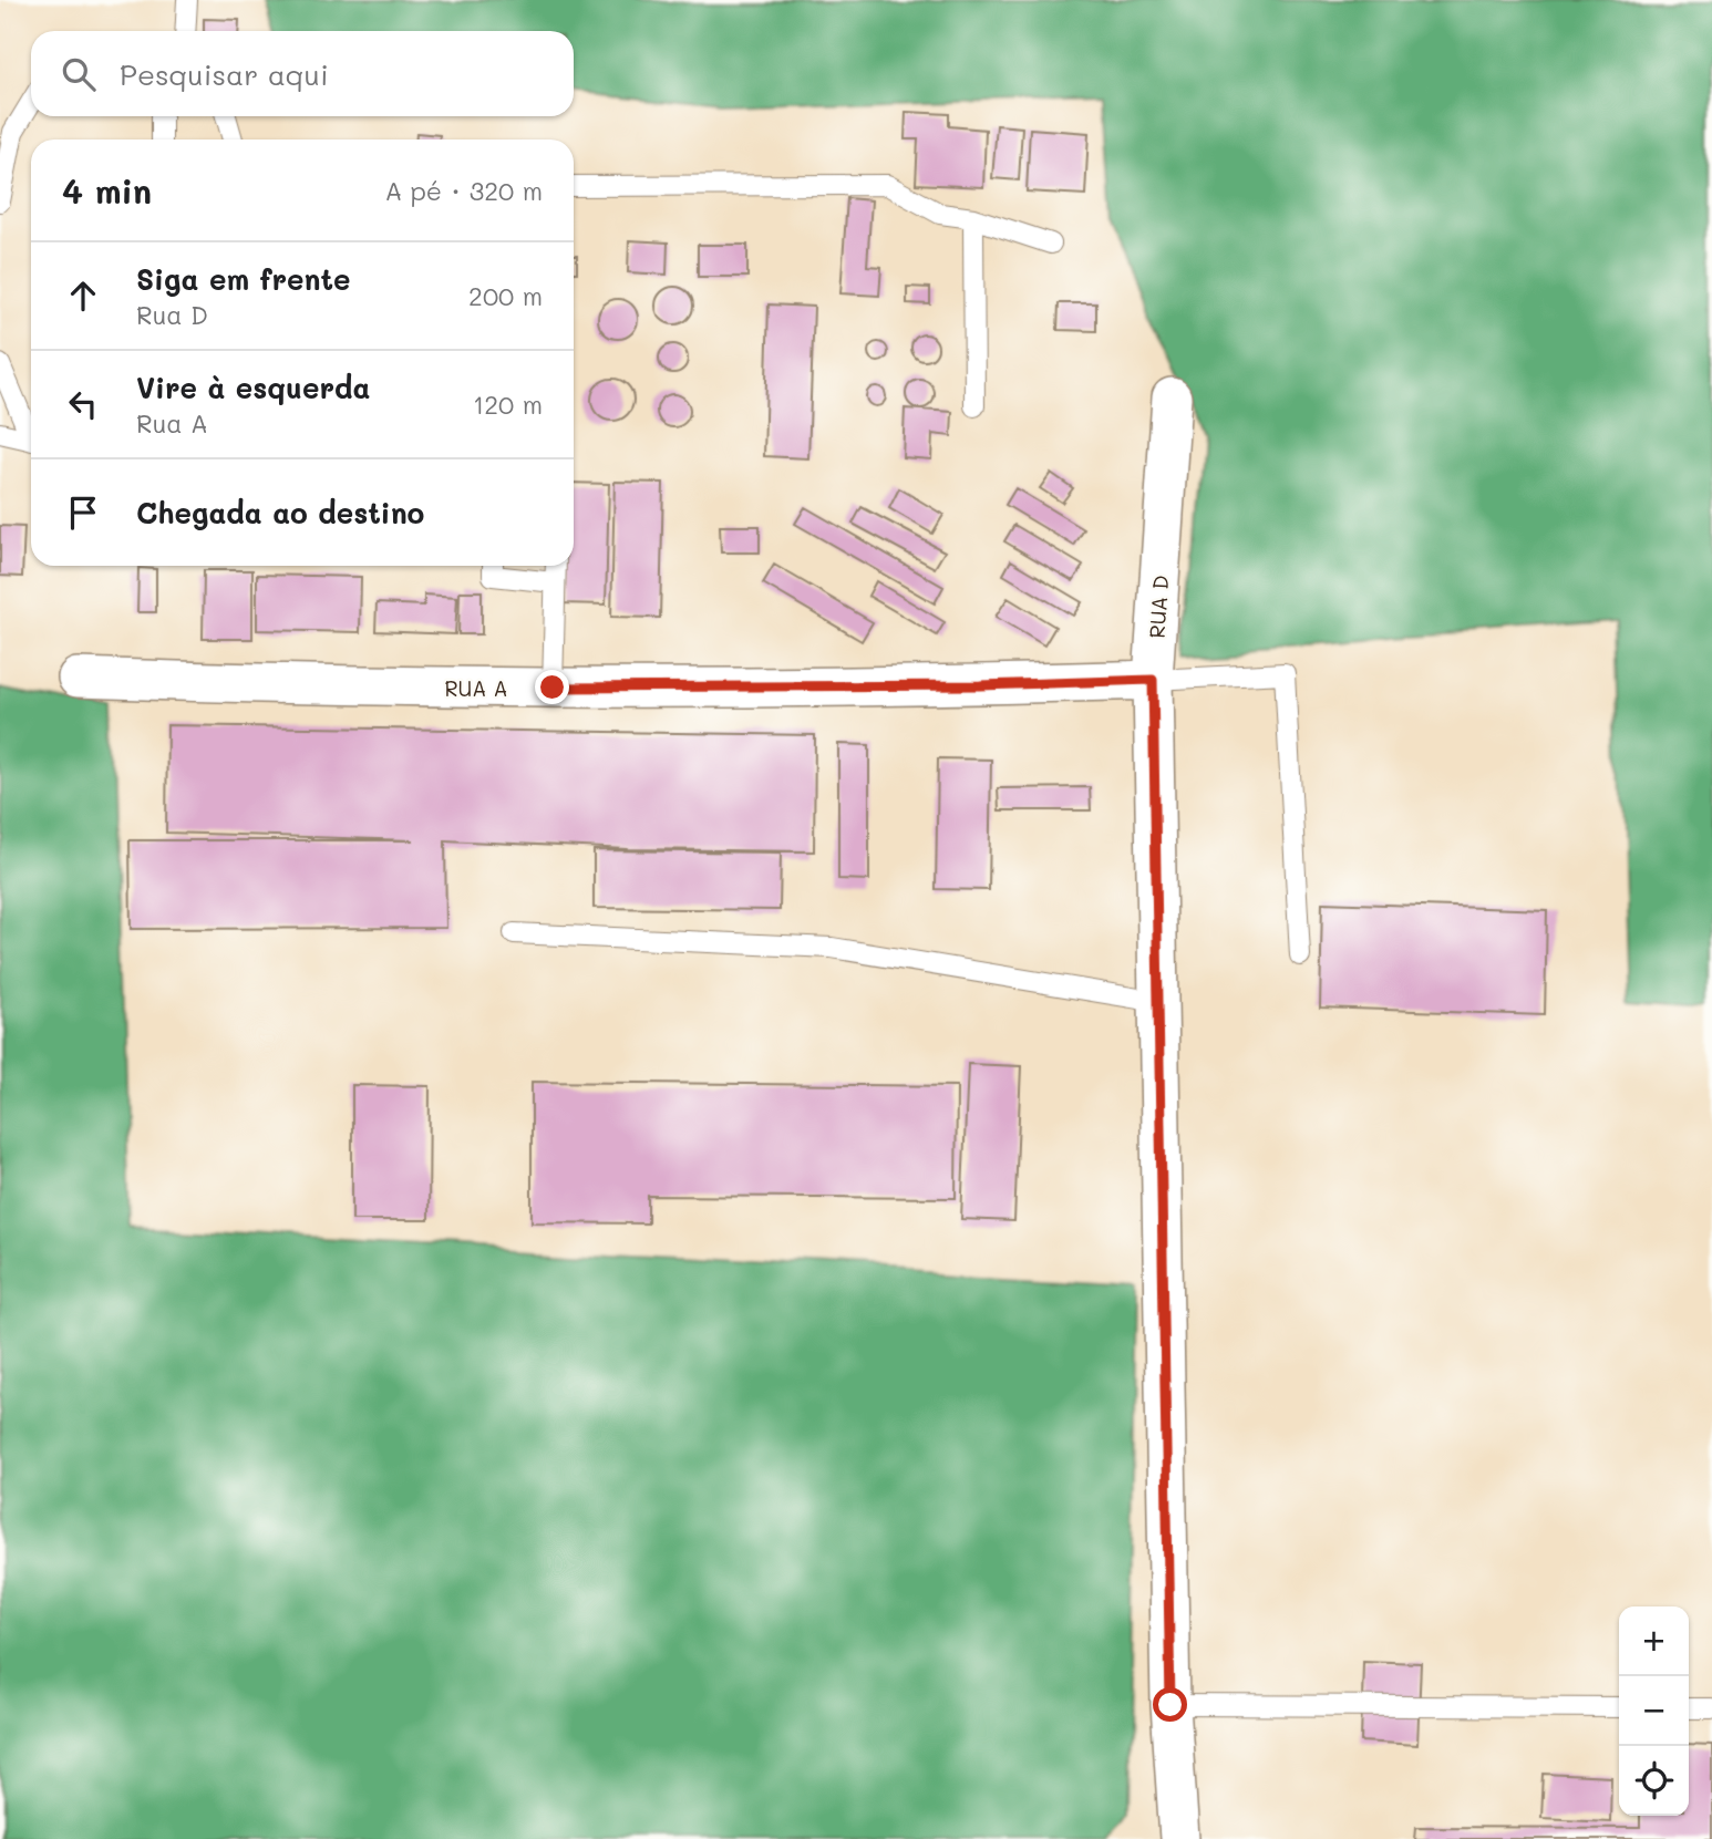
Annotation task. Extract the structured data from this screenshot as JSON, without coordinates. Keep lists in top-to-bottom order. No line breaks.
{"streets":{"street":["RUA D","RUA A"]},"crossings":[["RUA D","RUA A"]],"page":{"search":"Pesquisar aqui","heading":["4 min","A pé · 320 m"],"list":[["Siga em frente","Rua D","200 m"],["Vire à esquerda","Rua A","120 m"],"Chegada ao destino"],"map_buttons":["+","−"]}}
